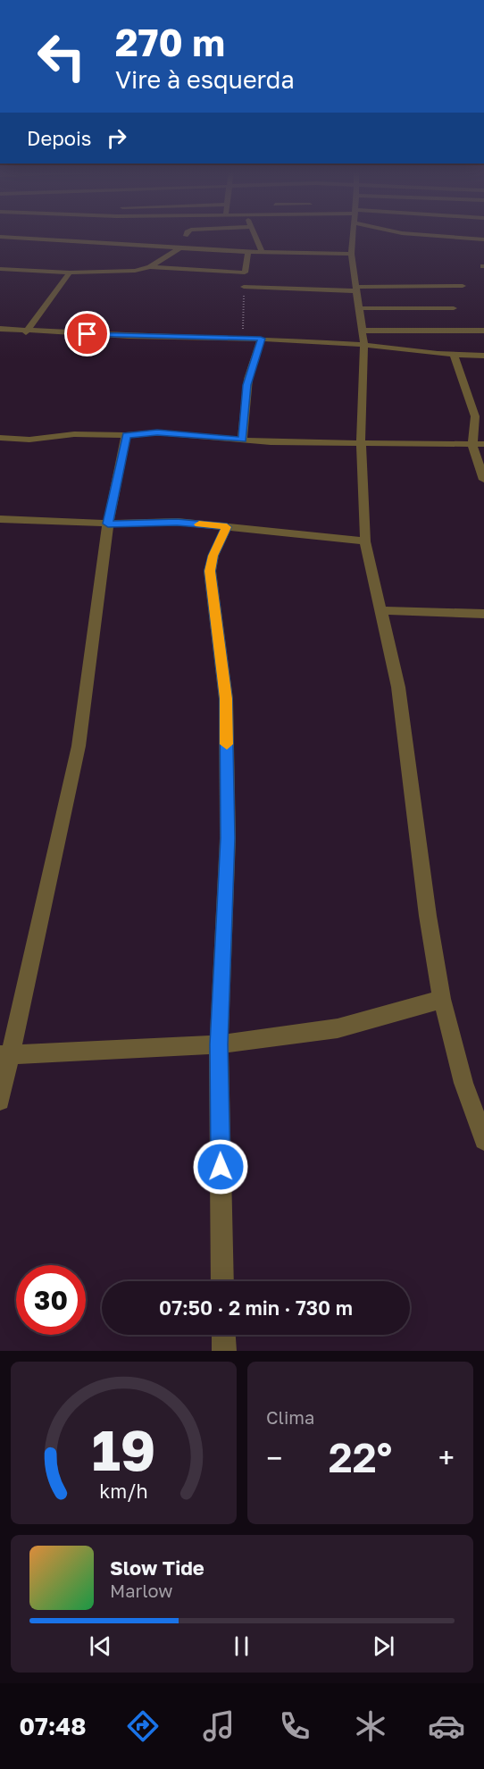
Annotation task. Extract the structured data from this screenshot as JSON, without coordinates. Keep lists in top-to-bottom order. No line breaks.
{"page":{"turn":["270 m","Vire à esquerda"],"then":"Depois","limit":"30","trip":"07:50 · 2 min · 730 m","tile":"Clima","heat":["−","22°","+"],"song":["Slow Tide","Marlow"],"tabs":"07:48","gauge":["19","km/h"]}}
